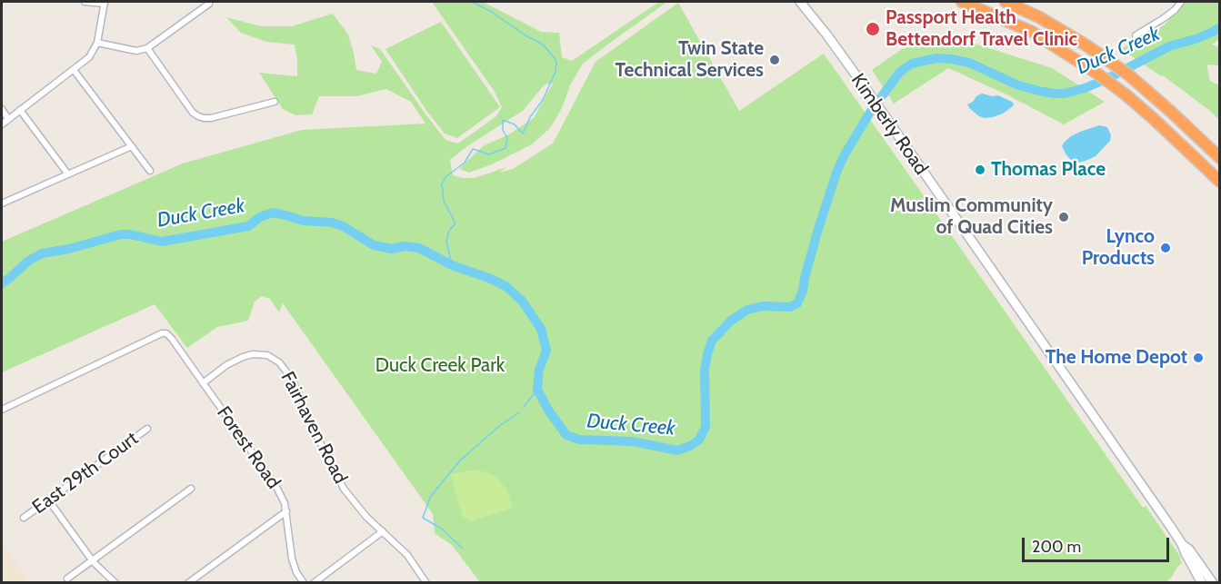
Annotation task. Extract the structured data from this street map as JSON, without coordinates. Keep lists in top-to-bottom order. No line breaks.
{"streets":{"main road":["Kimberly Road"],"street":["Fairhaven Road","Forest Road","East 29th Court"]},"crossings":[["Fairhaven Road","Forest Road"]],"water":["Duck Creek"],"parks":["Duck Creek Park"],"places":["Passport Health Bettendorf Travel Clinic","Twin State Technical Services","Thomas Place","Muslim Community of Quad Cities","Lynco Products","The Home Depot"],"scale_bar":"200 m"}
